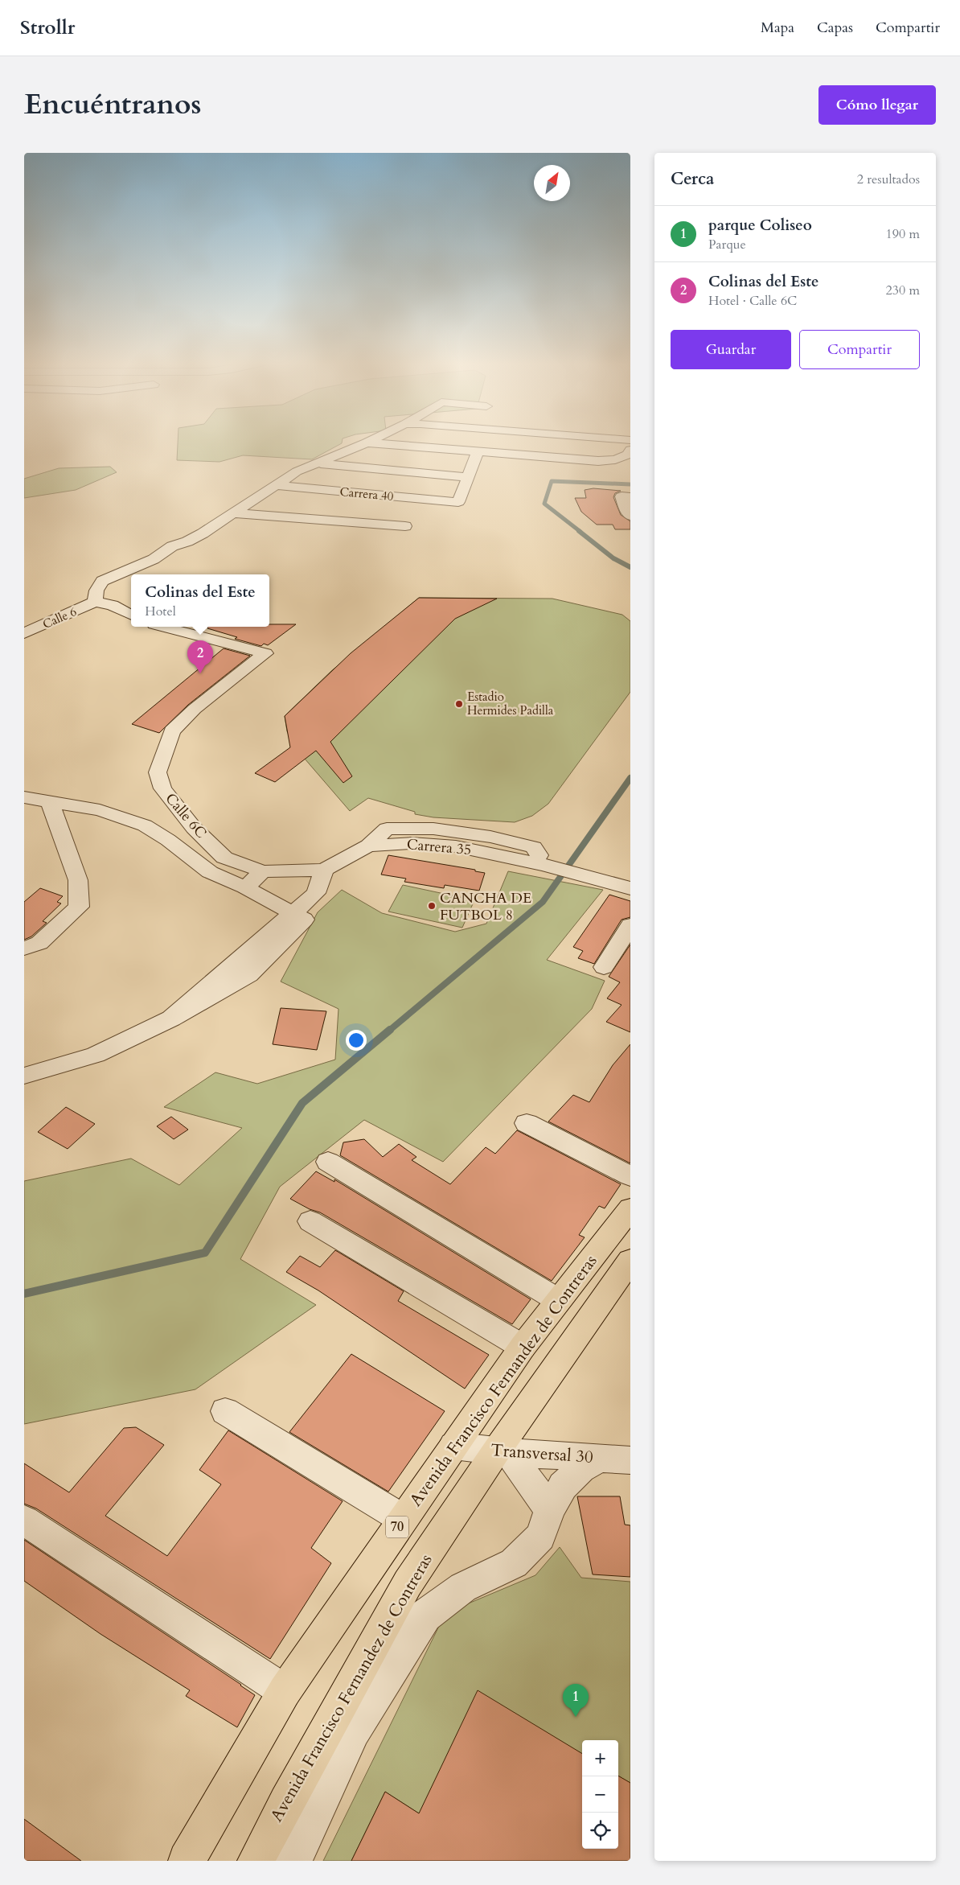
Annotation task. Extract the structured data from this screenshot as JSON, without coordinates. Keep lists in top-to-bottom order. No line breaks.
{"streets":{"main road":["Avenida Francisco Fernandez de Contreras","70"],"street":["Carrera 40","Calle 6","Calle 6C","Carrera 35","Transversal 30"]},"crossings":[["Avenida Francisco Fernandez de Contreras","Transversal 30"]],"places":["Estadio Hermides Padilla","CANCHA DE FUTBOL 8"],"north":"top right","page":{"header":"Strollr","nav":["Mapa","Capas","Compartir"],"title":"Encuéntranos","buttons":["Cómo llegar",["Guardar","Compartir"]],"heading":["Cerca","2 resultados"],"list":[{"mark":"1","name":"parque Coliseo","note":"Parque","value":"190 m"},{"mark":"2","name":"Colinas del Este","note":"Hotel · Calle 6C","value":"230 m"}],"popup":["Colinas del Este","Hotel"],"pins":["2","1"],"map_buttons":["+","−"]}}
